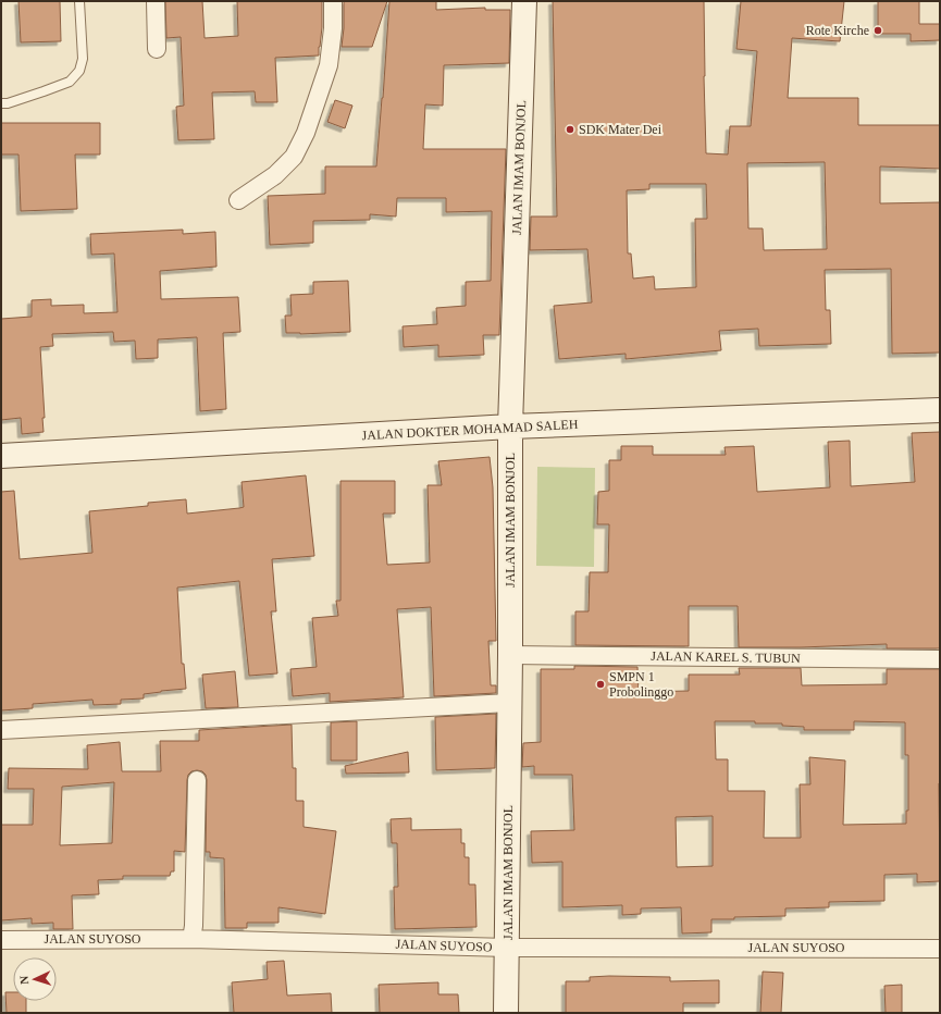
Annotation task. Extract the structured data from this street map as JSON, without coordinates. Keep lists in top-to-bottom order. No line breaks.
{"streets":{"street":["JALAN IMAM BONJOL","JALAN DOKTER MOHAMAD SALEH","JALAN KAREL S. TUBUN","JALAN SUYOSO"]},"crossings":[["JALAN IMAM BONJOL","JALAN DOKTER MOHAMAD SALEH"],["JALAN IMAM BONJOL","JALAN KAREL S. TUBUN"],["JALAN IMAM BONJOL","JALAN SUYOSO"]],"places":["Rote Kirche","SDK Mater Dei","SMPN 1 Probolinggo"],"north":"left"}
